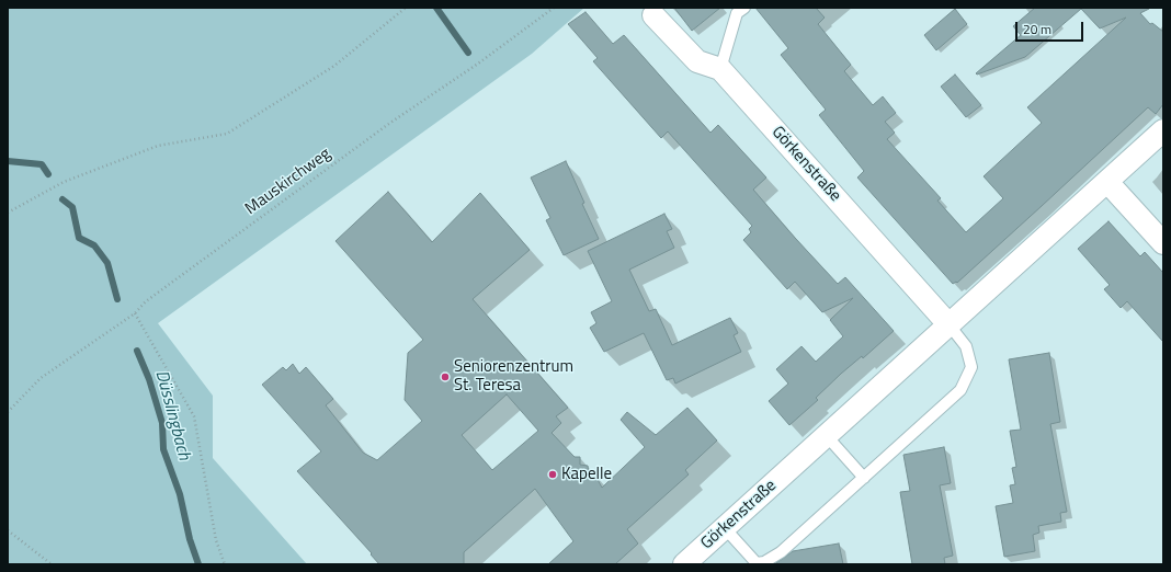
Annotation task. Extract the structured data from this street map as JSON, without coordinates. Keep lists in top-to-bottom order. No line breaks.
{"streets":{"street":["Görkenstraße"],"path":["Mauskirchweg"]},"water":["Düsslingbach"],"places":["Seniorenzentrum St. Teresa","Kapelle"],"scale_bar":"20 m"}
